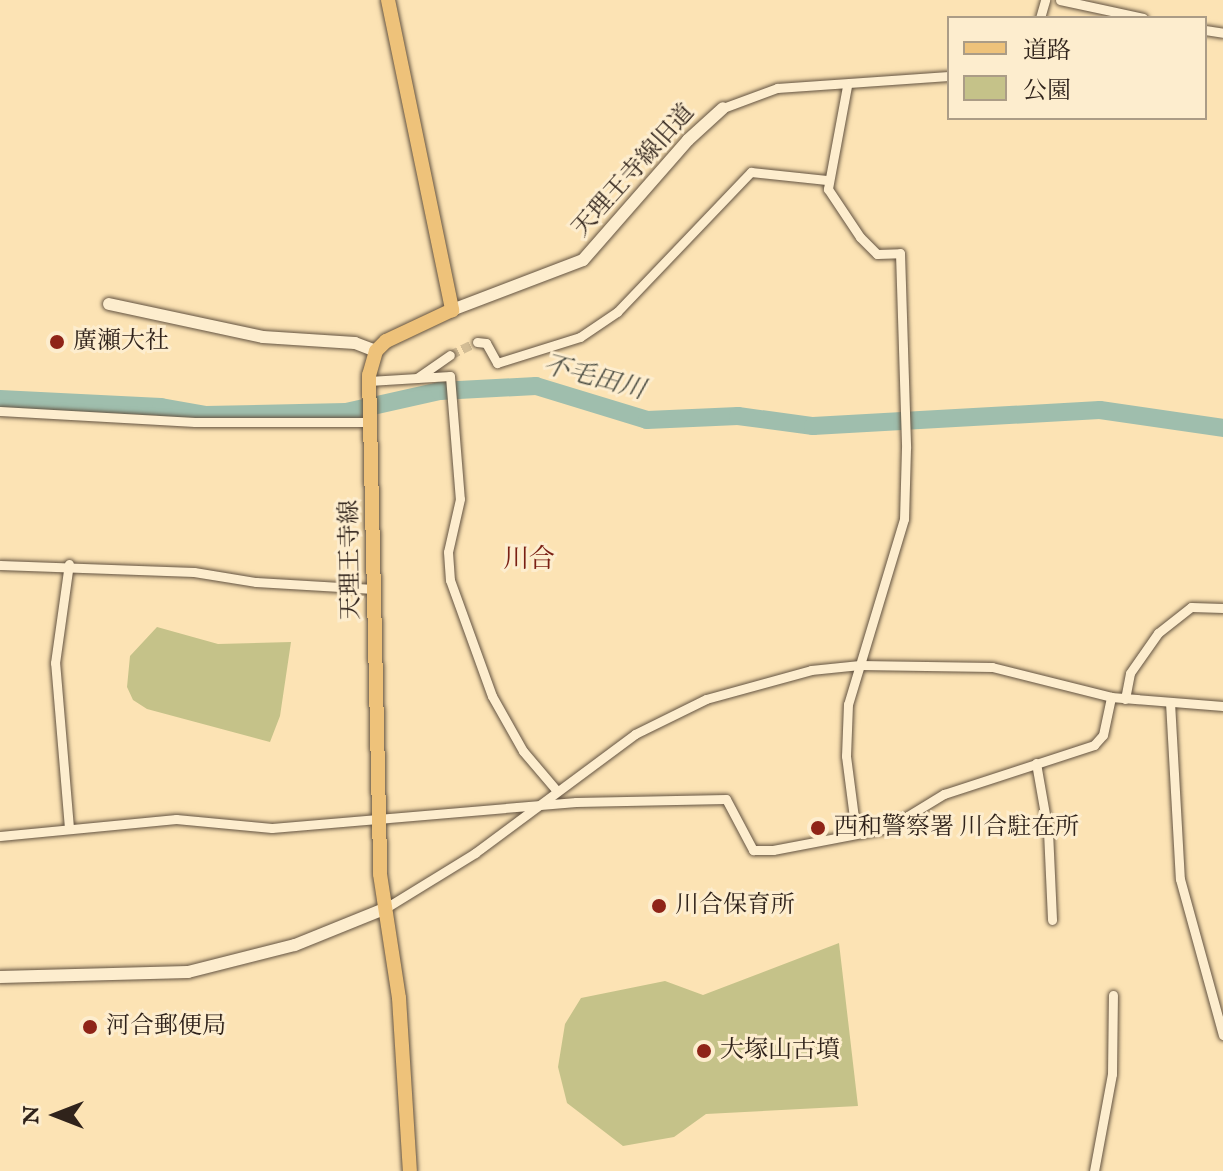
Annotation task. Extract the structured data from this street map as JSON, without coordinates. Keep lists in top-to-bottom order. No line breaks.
{"streets":{"main road":["天理王寺線"],"street":["天理王寺線旧道"]},"districts":["川合"],"water":["不毛田川"],"places":["廣瀬大社","西和警察署 川合駐在所","川合保育所","河合郵便局","大塚山古墳"],"legend":["道路","公園"],"north":"left"}
